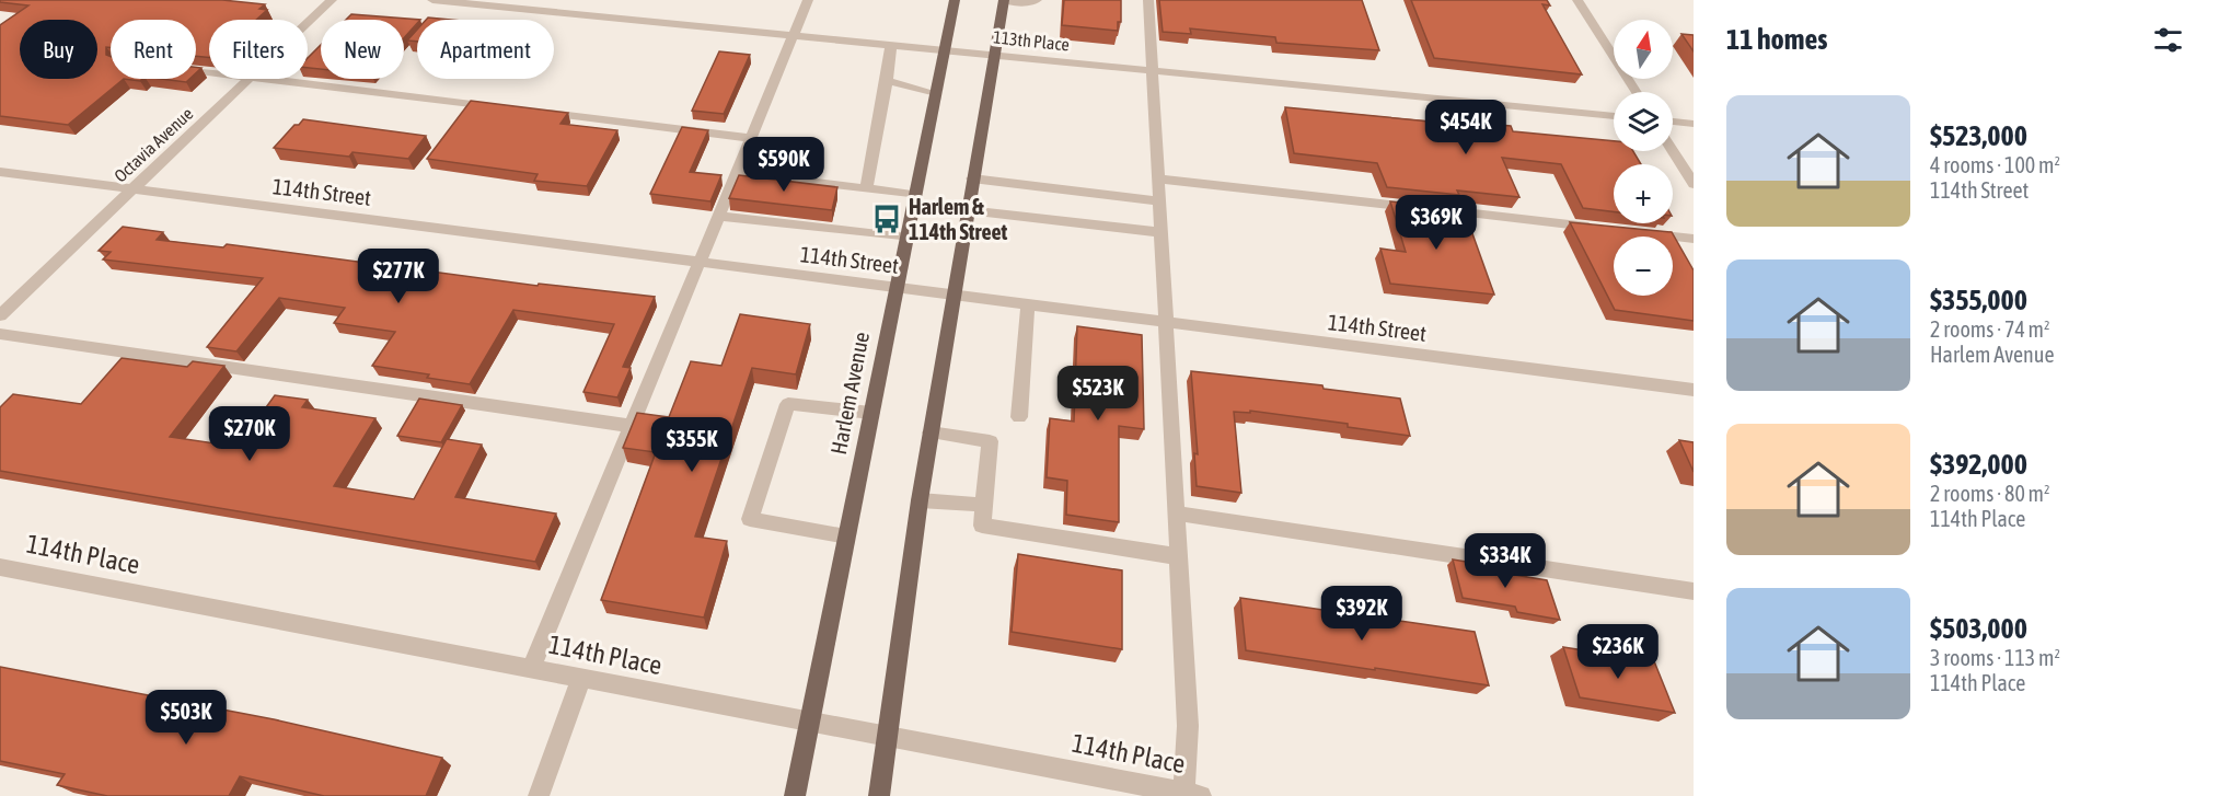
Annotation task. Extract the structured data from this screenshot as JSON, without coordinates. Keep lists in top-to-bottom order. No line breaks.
{"streets":{"main road":["Harlem Avenue"],"street":["113th Place","Octavia Avenue","114th Street","114th Place"]},"crossings":[["113th Place","Harlem Avenue"],["Octavia Avenue","114th Street"],["114th Street","Harlem Avenue"],["Harlem Avenue","114th Place"]],"places":{"bus stop":["Harlem & 114th Street"]},"north":"top","page":{"heading":"11 homes","map_buttons":["+","−"],"chip":["Buy","Rent","Filters","New","Apartment"],"list":[{"name":"$523,000","note":"4 rooms · 100 m² · 114th Street"},{"name":"$355,000","note":"2 rooms · 74 m² · Harlem Avenue"},{"name":"$392,000","note":"2 rooms · 80 m² · 114th Place"},{"name":"$503,000","note":"3 rooms · 113 m² · 114th Place"}],"price":["$454K","$590K","$369K","$277K","$523K","$270K","$355K","$334K","$392K","$236K","$503K"]}}
